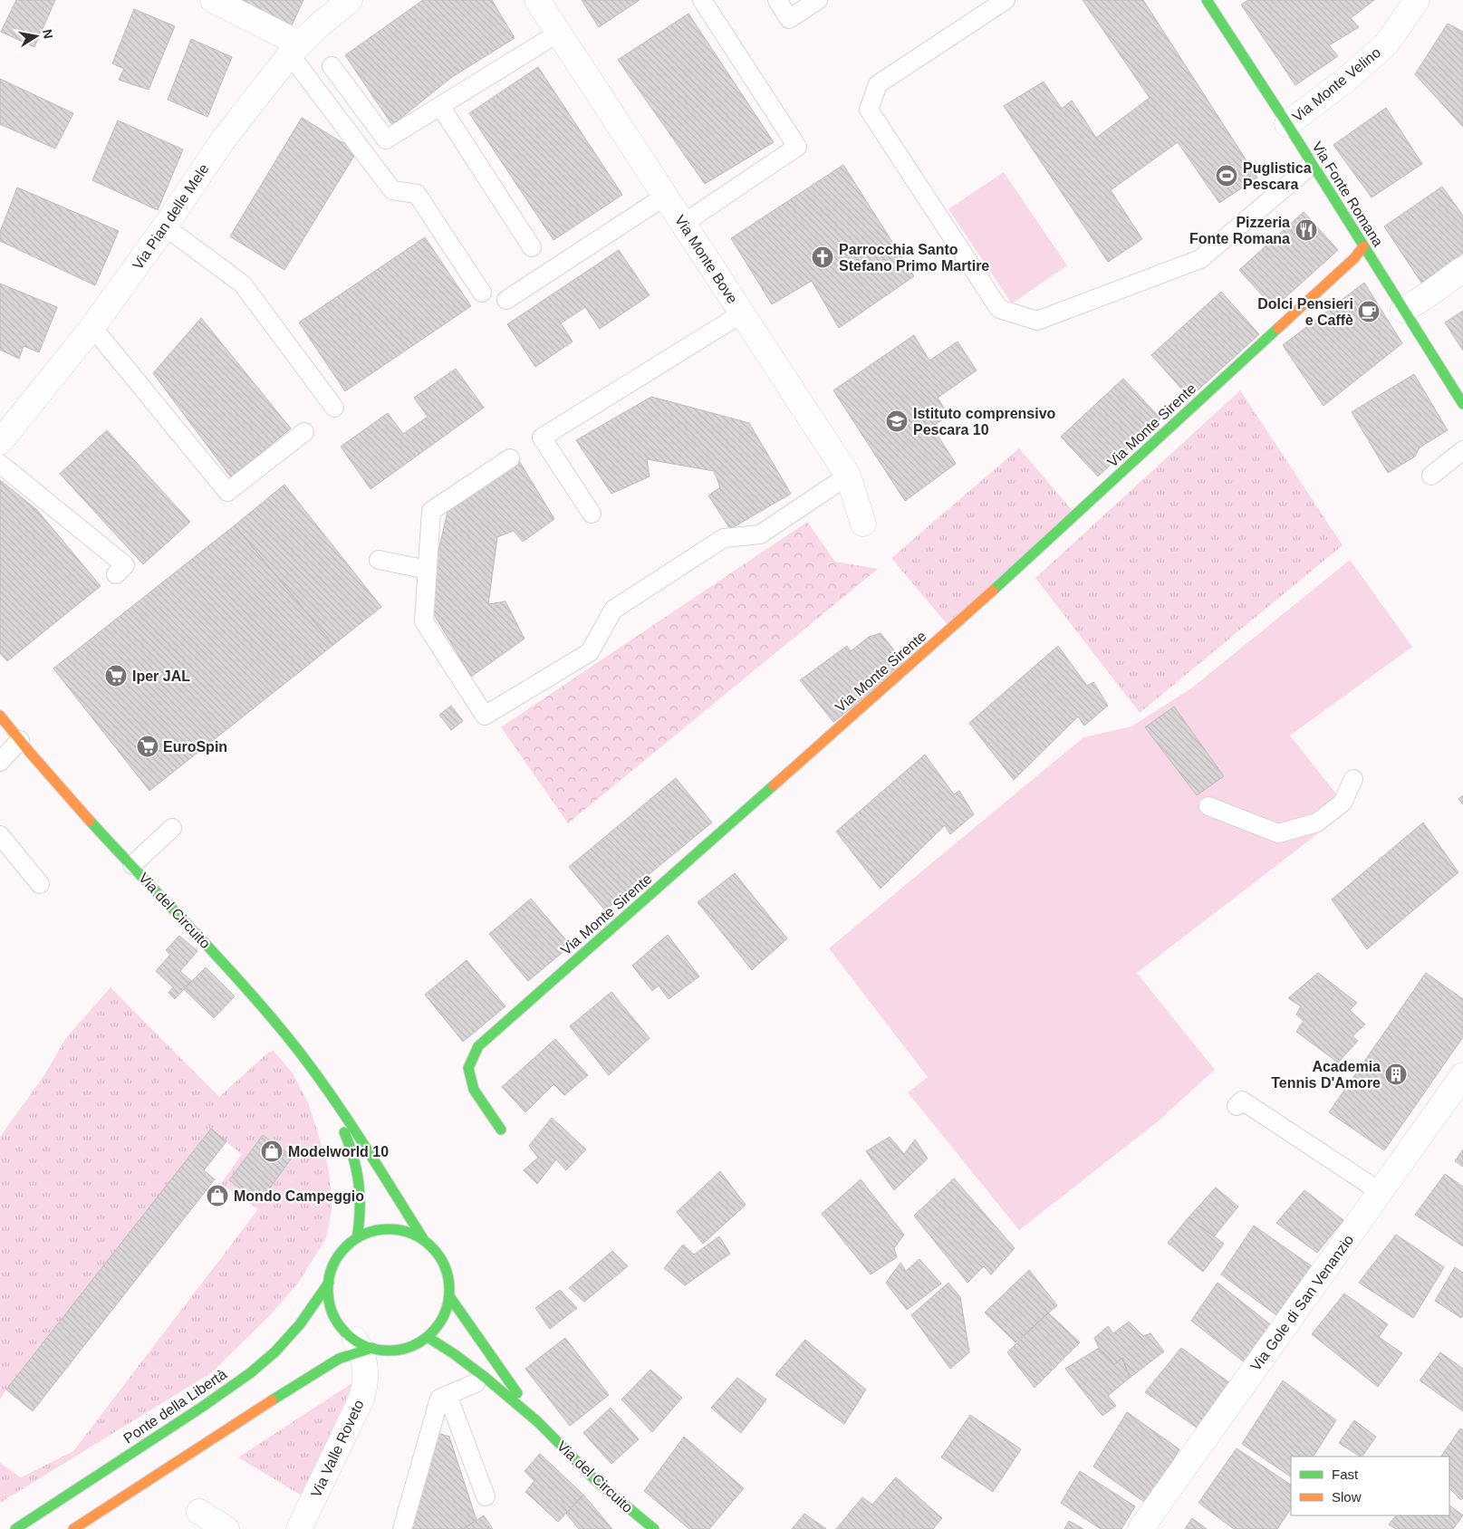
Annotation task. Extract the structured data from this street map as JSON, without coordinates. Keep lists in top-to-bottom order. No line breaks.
{"streets":{"main road":["Via Fonte Romana","Via Monte Sirente","Via del Circuito","Ponte della Libertà"],"street":["Via Monte Velino","Via Pian delle Mele","Via Monte Bove","Via Gole di San Venanzio","Via Valle Roveto"]},"crossings":[["Via Monte Velino","Via Fonte Romana"],["Via Fonte Romana","Via Monte Sirente"],["Via del Circuito","Ponte della Libertà"],["Via del Circuito","Via Valle Roveto"],["Ponte della Libertà","Via Valle Roveto"]],"places":{"sports":["Puglistica Pescara"],"restaurant":["Pizzeria Fonte Romana"],"church":["Parrocchia Santo Stefano Primo Martire"],"cafe":["Dolci Pensieri e Caffè"],"school or university":["Istituto comprensivo Pescara 10"],"supermarket":["Iper JAL","EuroSpin"],"building":["Academia Tennis D'Amore"],"shop":["Modelworld 10","Mondo Campeggio"]},"legend":["Fast","Slow"],"north":"right"}
